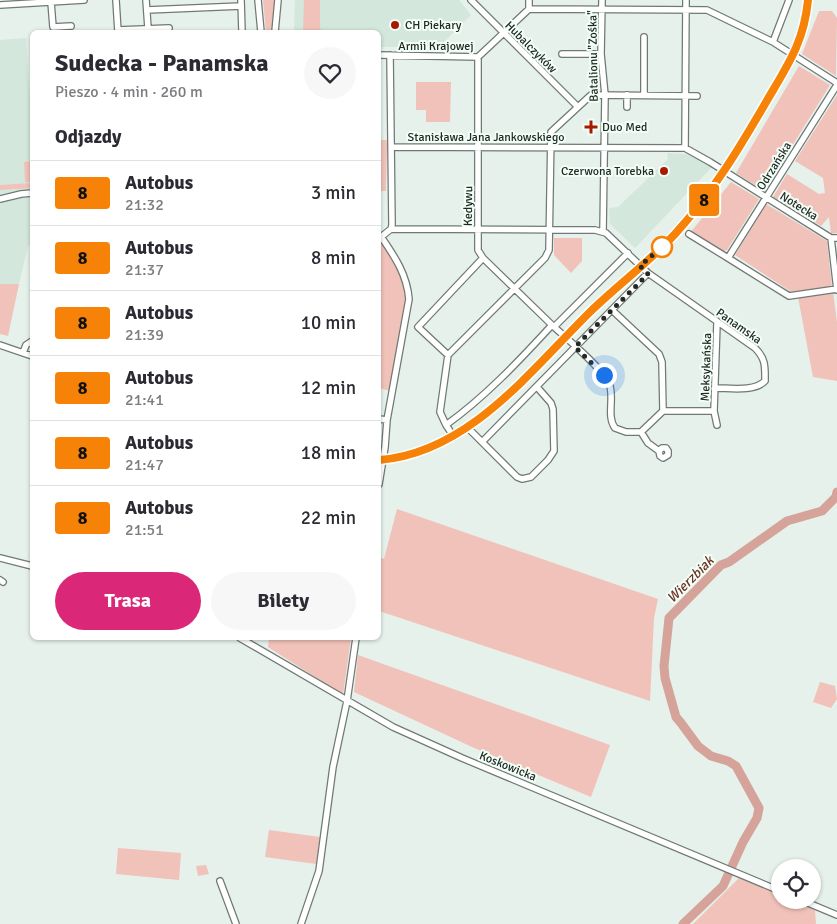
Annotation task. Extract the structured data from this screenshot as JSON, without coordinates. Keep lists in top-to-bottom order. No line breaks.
{"streets":{"street":["Armii Krajowej","Hubalczyków","Batalionu \"Zośka\"","Stanisława Jana Jankowskiego","Odrzańska","Kedywu","Notecka","Panamska","Meksykańska","Koskowicka"]},"crossings":[["Armii Krajowej","Hubalczyków"],["Armii Krajowej","Kedywu"],["Batalionu \"Zośka\"","Stanisława Jana Jankowskiego"],["Batalionu \"Zośka\"","Panamska"],["Stanisława Jana Jankowskiego","Kedywu"],["Odrzańska","Notecka"],["Panamska","Meksykańska"]],"water":["Wierzbiak"],"places":{"other":["CH Piekary","Czerwona Torebka"],"health":["Duo Med"]},"lines":["bus line 8"],"page":{"on_map":"8","heading":[["Sudecka - Panamska","Pieszo · 4 min · 260 m"],"Odjazdy"],"list":[{"mark":"8","name":"Autobus","note":"21:32","value":"3 min"},{"mark":"8","name":"Autobus","note":"21:37","value":"8 min"},{"mark":"8","name":"Autobus","note":"21:39","value":"10 min"},{"mark":"8","name":"Autobus","note":"21:41","value":"12 min"},{"mark":"8","name":"Autobus","note":"21:47","value":"18 min"},{"mark":"8","name":"Autobus","note":"21:51","value":"22 min"}],"buttons":["Trasa","Bilety"]}}
